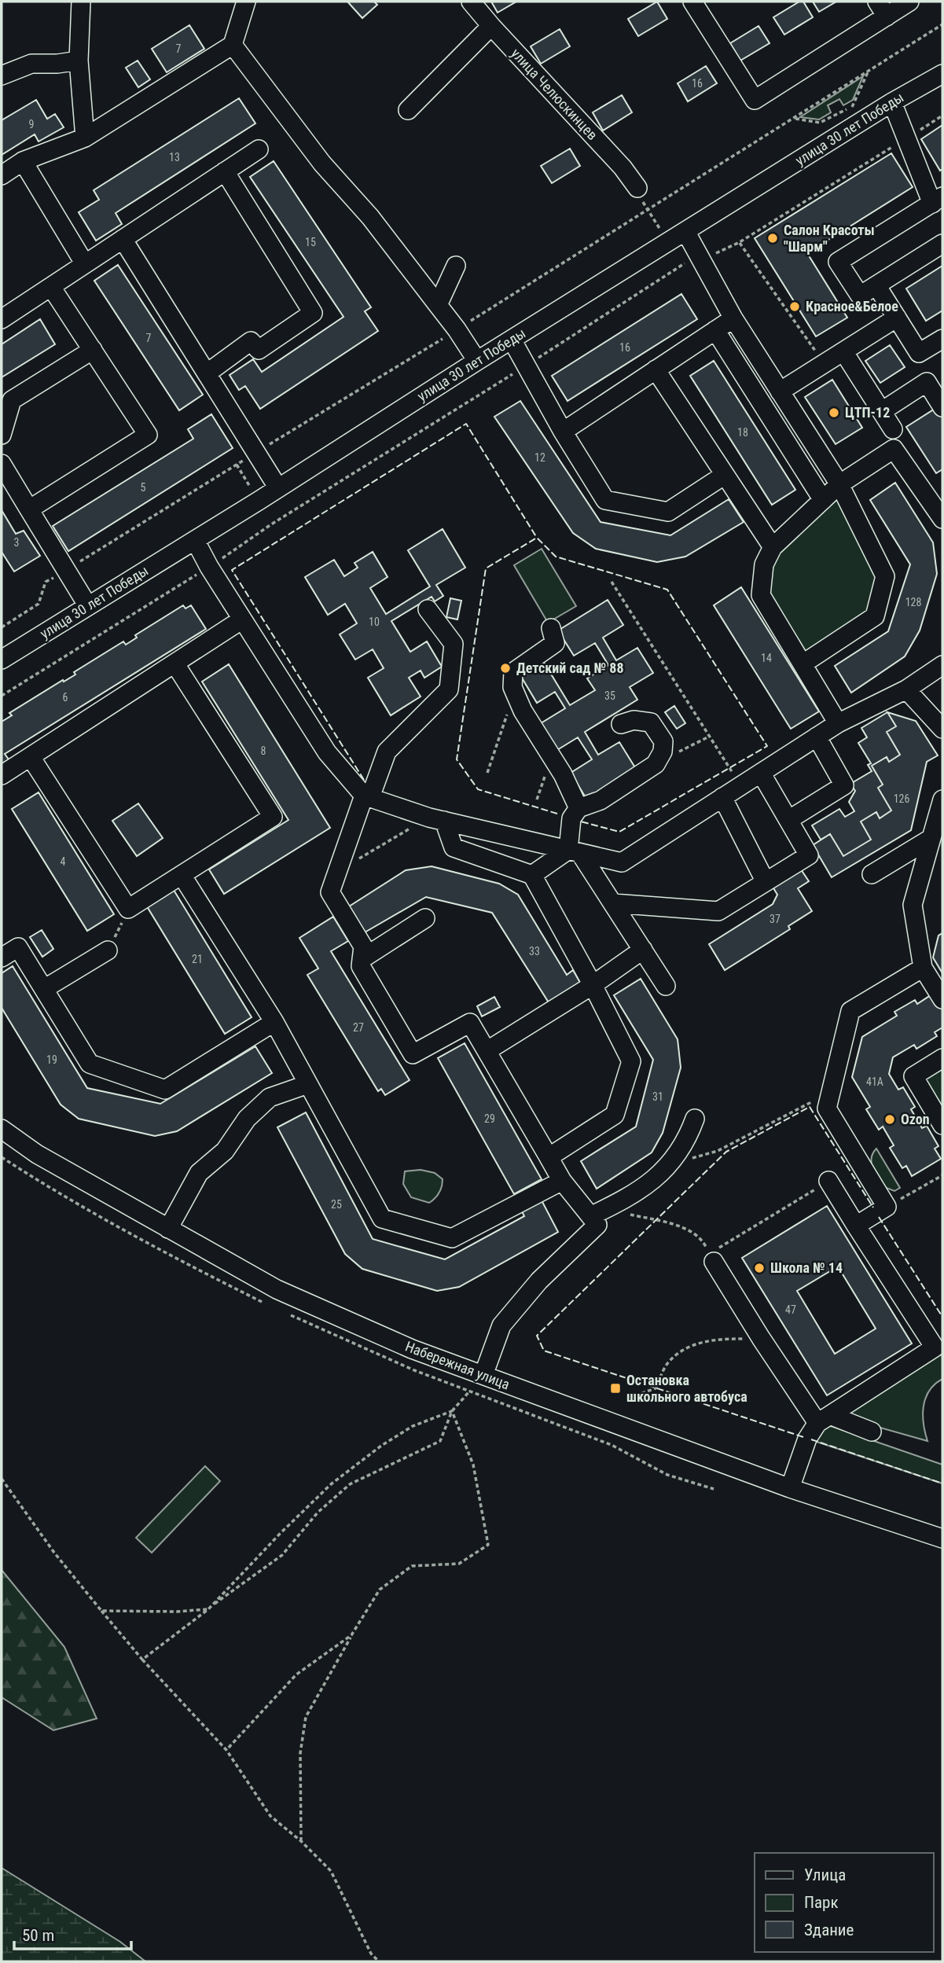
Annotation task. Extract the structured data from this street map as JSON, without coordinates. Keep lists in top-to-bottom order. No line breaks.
{"streets":{"street":["улица Челюскинцев","улица 30 лет Победы","Набережная улица"]},"places":{"other":["Салон Красоты \"Шарм\"","Красное&Белое","ЦТП-12","Детский сад № 88","Ozon","Школа № 14"],"transit":["Остановка школьного автобуса"]},"house_numbers":["7","16","9","13","15","7","16","18","12","5","3","128","10","14","35","6","8","126","4","37","33","21","27","19","41А","31","29","25","47"],"legend":["Улица","Парк","Здание"],"scale_bar":"50 m"}
